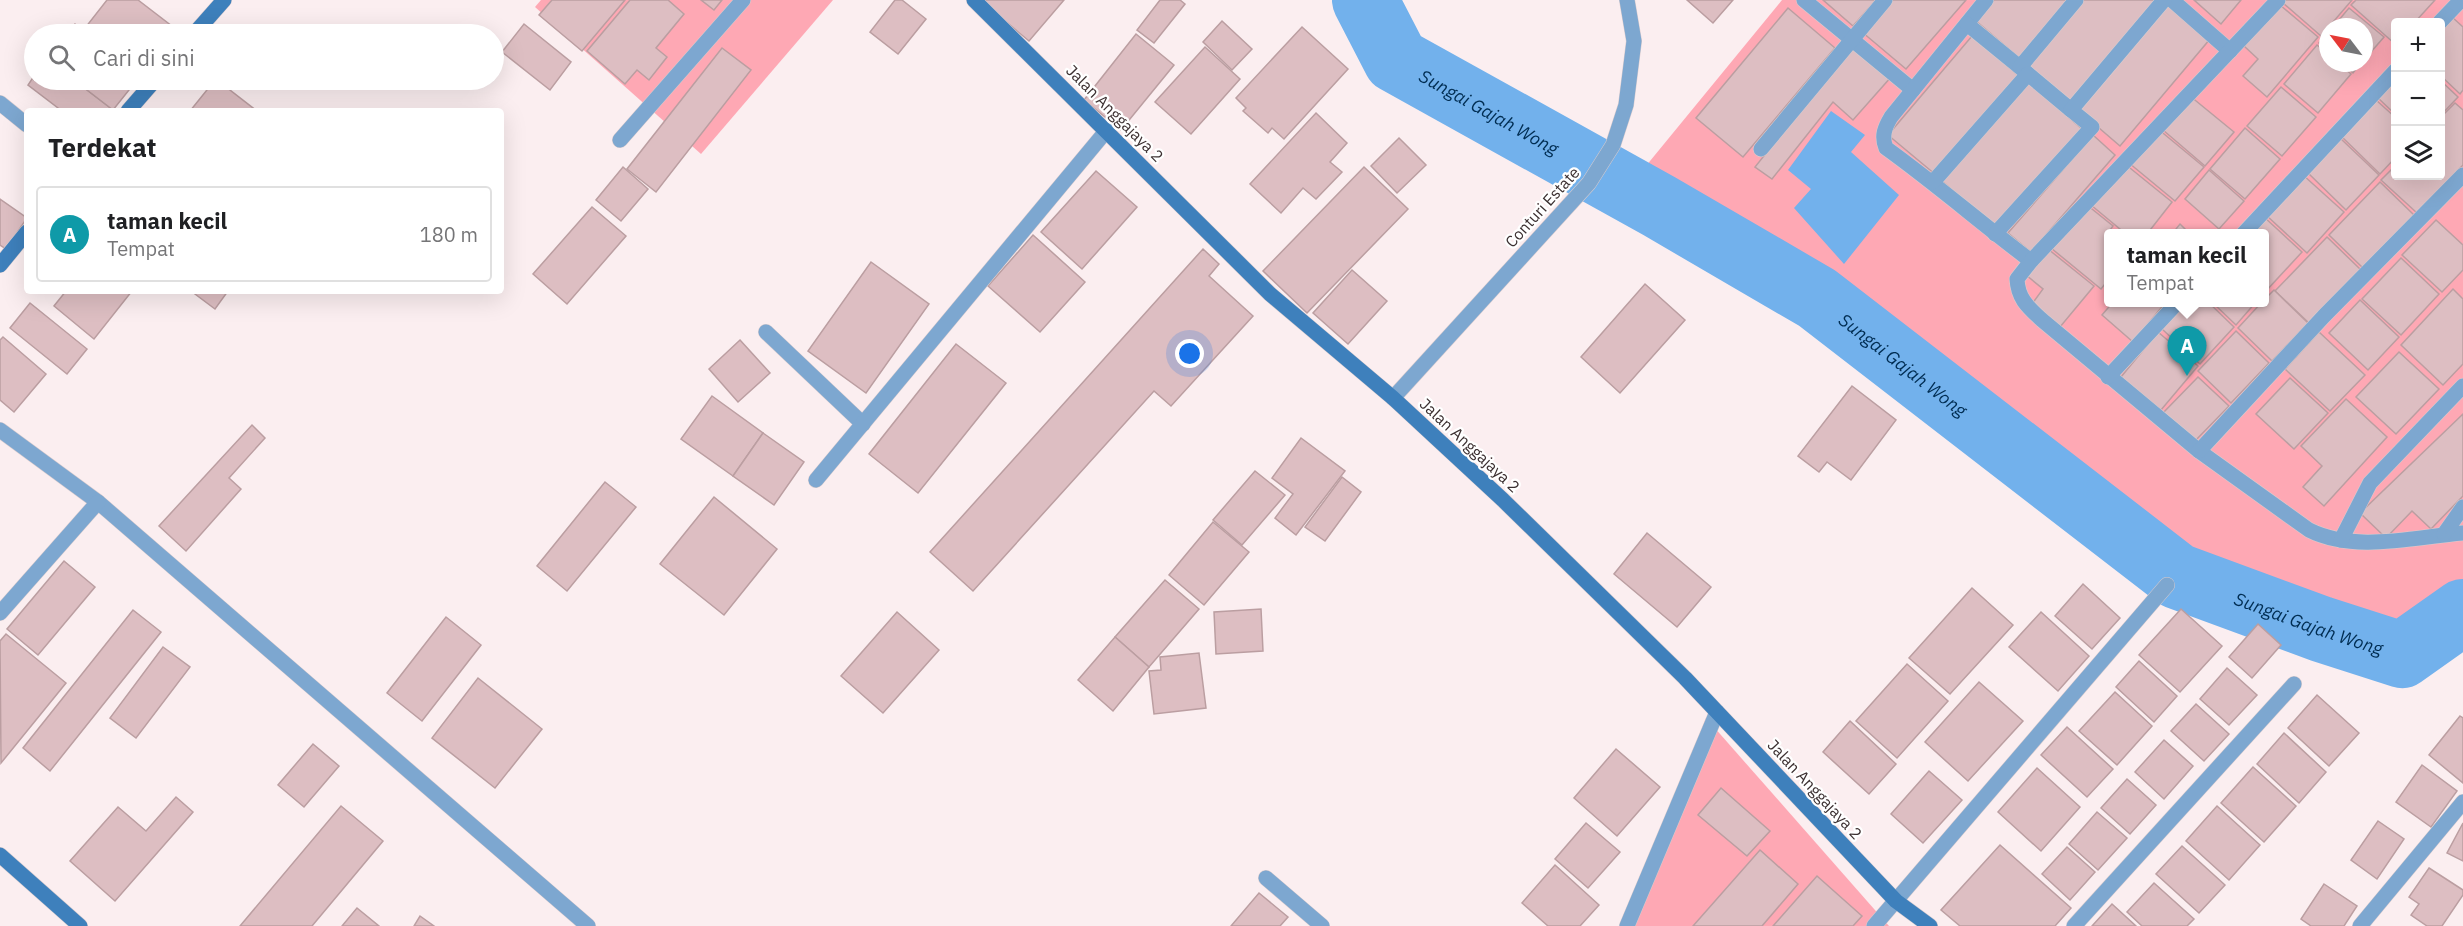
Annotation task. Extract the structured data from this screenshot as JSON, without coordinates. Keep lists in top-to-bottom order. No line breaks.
{"streets":{"street":["Jalan Anggajaya 2","Conturi Estate"]},"crossings":[["Jalan Anggajaya 2","Conturi Estate"]],"water":["Sungai Gajah Wong"],"north":"top left","page":{"map_buttons":["+","−"],"search":"Cari di sini","heading":"Terdekat","list":[{"mark":"A","name":"taman kecil","note":"Tempat","value":"180 m"}],"popup":["taman kecil","Tempat"],"pins":"A"}}
